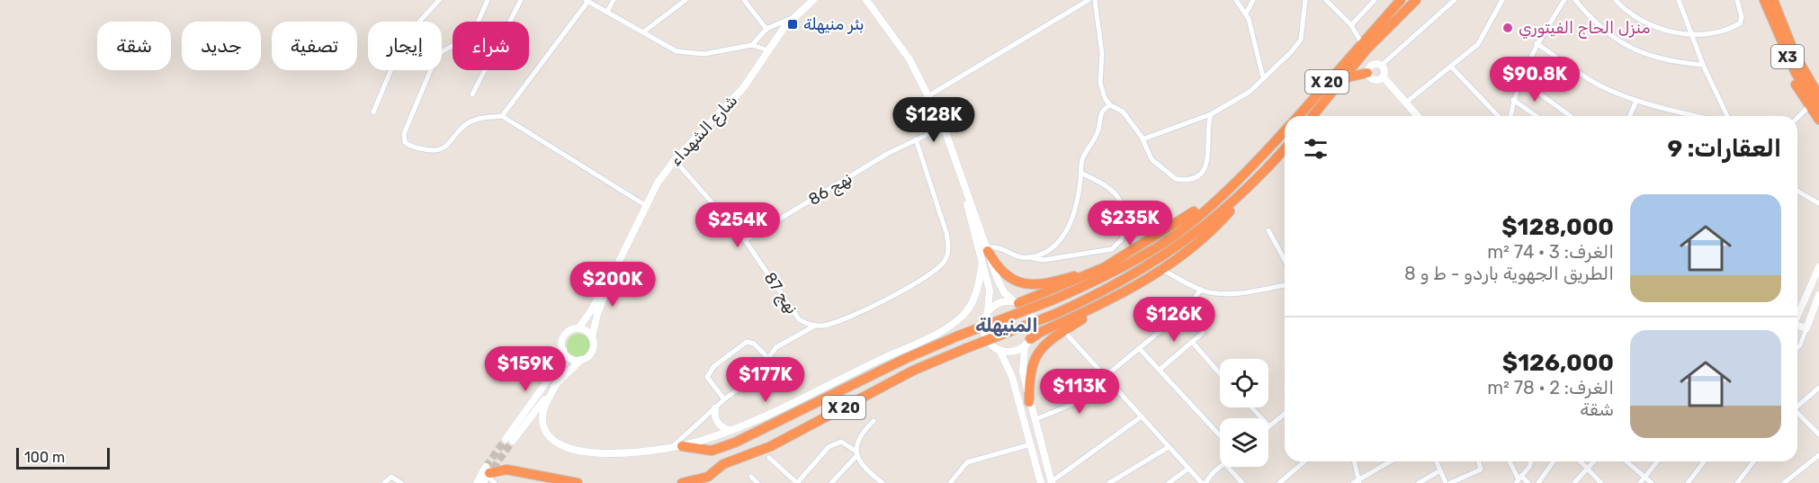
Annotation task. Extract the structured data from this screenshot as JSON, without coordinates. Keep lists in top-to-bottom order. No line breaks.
{"streets":{"highway":["X3","X 20"],"street":["شارع الشهداء","نهج 86","نهج 87"]},"crossings":[["شارع الشهداء","نهج 87"],["نهج 86","نهج 87"]],"districts":["المنيهلة"],"places":{"transit":["بئر منيهلة"],"other":["منزل الحاج الفيتوري"]},"scale_bar":"100 m","page":{"chip":["شراء","إيجار","تصفية","جديد","شقة"],"price":["$90.8K","$128K","$235K","$254K","$200K","$126K","$159K","$177K","$113K"],"heading":"العقارات: 9","list":[{"name":"$128,000","note":"الغرف: 3 · 74 m² · الطريق الجهوية باردو - ط و 8"},{"name":"$126,000","note":"الغرف: 2 · 78 m² · شقة"}],"scale":"100 m"}}
